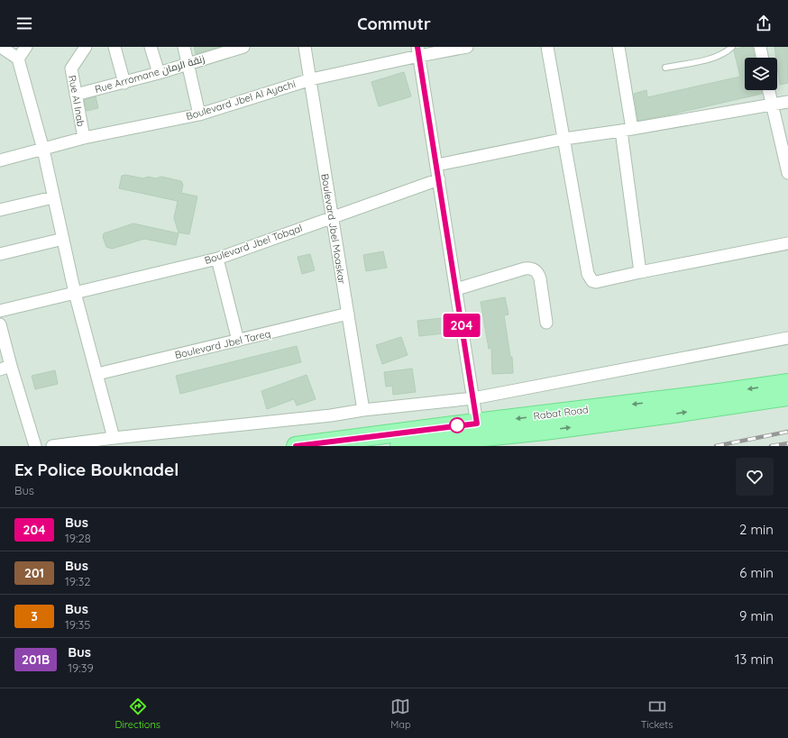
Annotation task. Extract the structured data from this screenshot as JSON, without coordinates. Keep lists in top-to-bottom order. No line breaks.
{"streets":{"main road":["Rabat Road"],"street":["Rue Arromane زنقة الرمان","Boulevard Jbel Al Ayachi","Rue Al Inab","Boulevard Jbel Moaskar","Boulevard Jbel Tobqal","Boulevard Jbel Tareq"]},"crossings":[["Rue Arromane زنقة الرمان","Rue Al Inab"],["Boulevard Jbel Al Ayachi","Rue Al Inab"],["Boulevard Jbel Al Ayachi","Boulevard Jbel Moaskar"],["Boulevard Jbel Moaskar","Boulevard Jbel Tobqal"],["Boulevard Jbel Moaskar","Boulevard Jbel Tareq"]],"lines":["bus line 204"],"page":{"header":"Commutr","on_map":"204","heading":["Ex Police Bouknadel","Bus"],"list":[{"mark":"204","name":"Bus","note":"19:28","value":"2 min"},{"mark":"201","name":"Bus","note":"19:32","value":"6 min"},{"mark":"3","name":"Bus","note":"19:35","value":"9 min"},{"mark":"201B","name":"Bus","note":"19:39","value":"13 min"}],"tabs":["Directions","Map","Tickets"]}}
